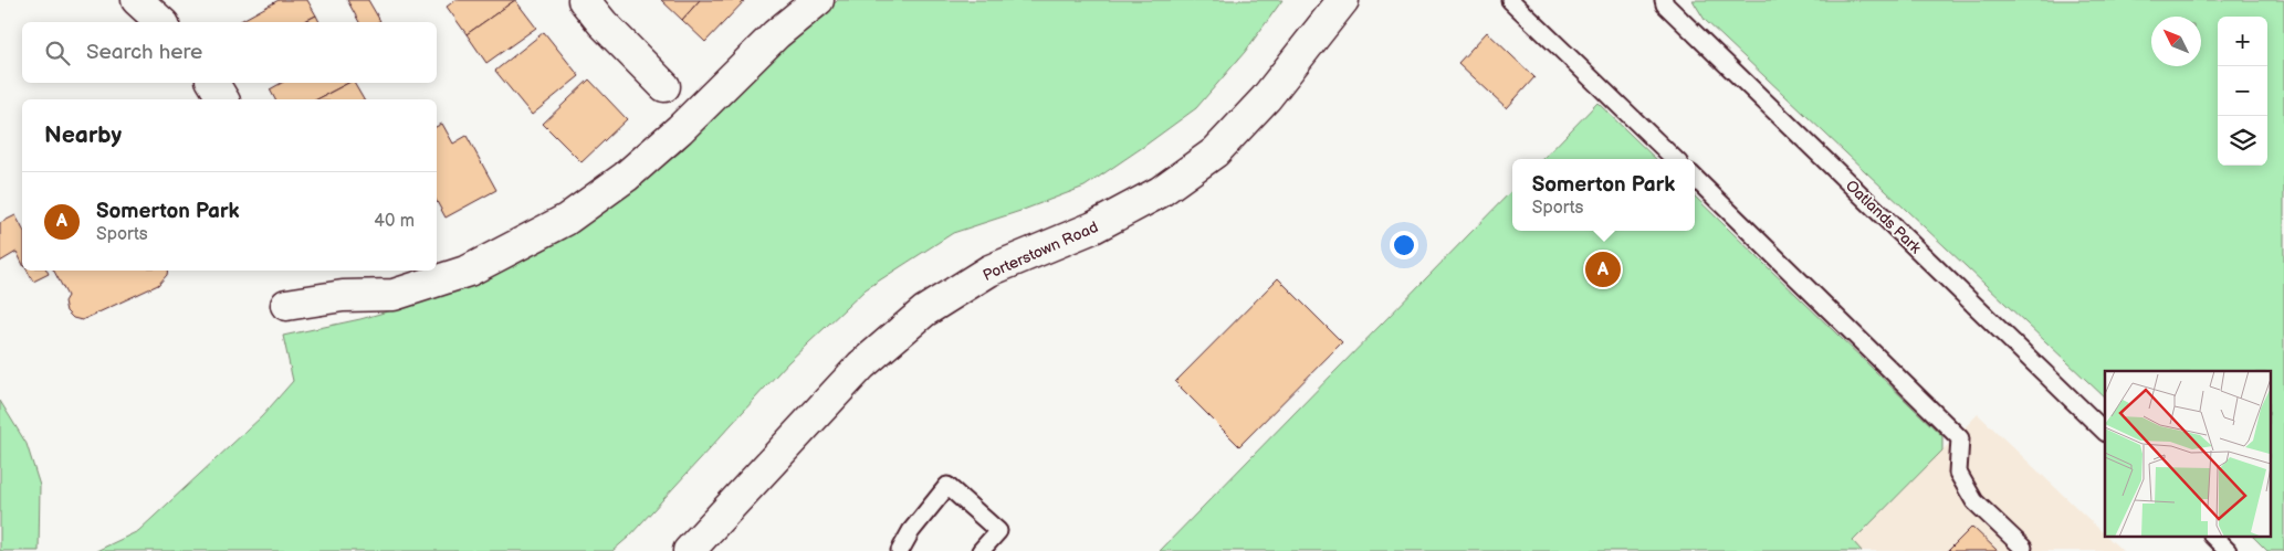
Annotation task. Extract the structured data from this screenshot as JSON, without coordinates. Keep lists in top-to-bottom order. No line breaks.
{"streets":{"street":["Porterstown Road"],"lane":["Oatlands Park"]},"north":"top left","page":{"map_buttons":["+","−"],"search":"Search here","heading":"Nearby","popup":["Somerton Park","Sports"],"list":[{"mark":"A","name":"Somerton Park","note":"Sports","value":"40 m"}],"pins":"A"}}
